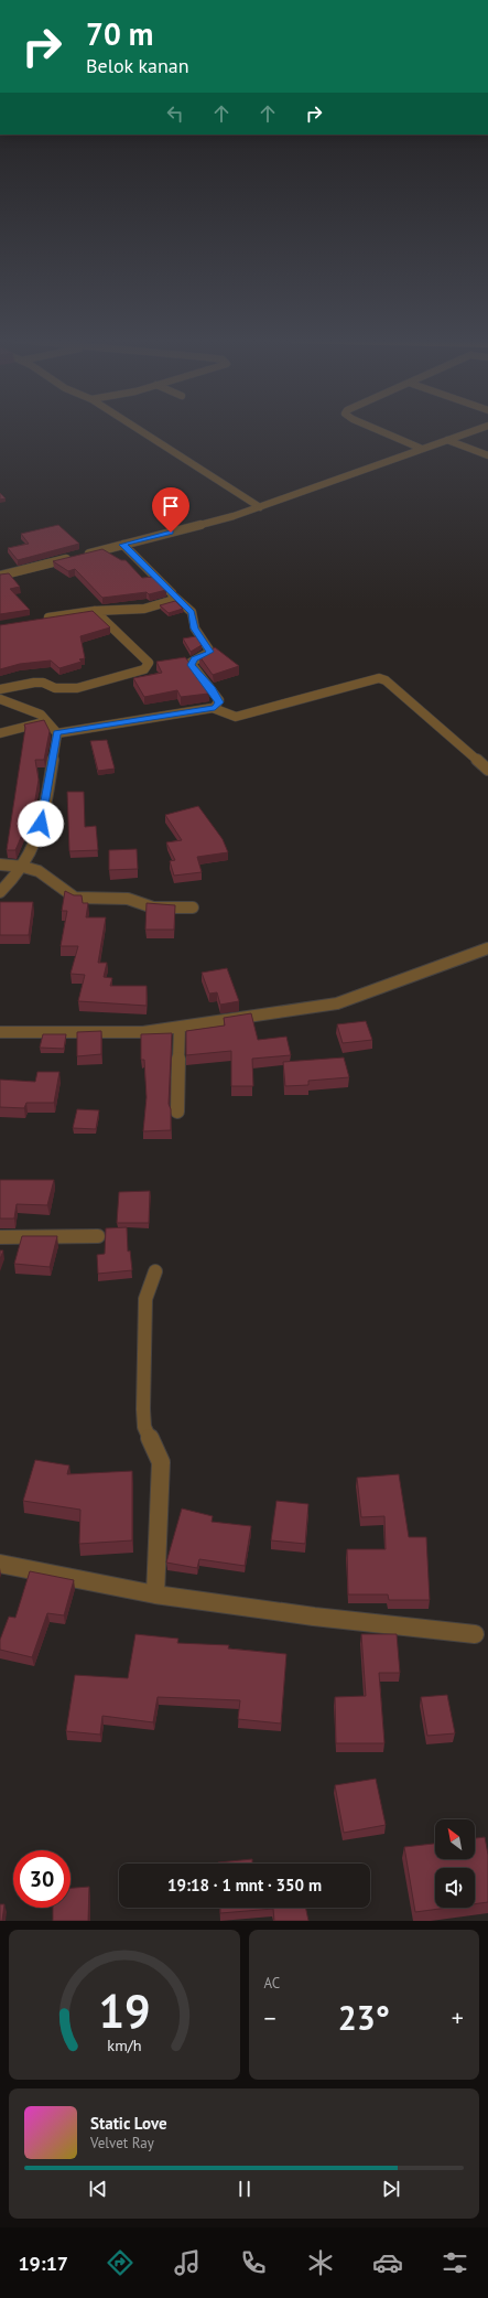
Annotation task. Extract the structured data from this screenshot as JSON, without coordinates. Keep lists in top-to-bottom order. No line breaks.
{"north":"top left","page":{"turn":["70 m","Belok kanan"],"limit":"30","trip":"19:18 · 1 mnt · 350 m","tile":"AC","heat":["−","23°","+"],"song":["Static Love","Velvet Ray"],"tabs":"19:17","gauge":["19","km/h"]}}
